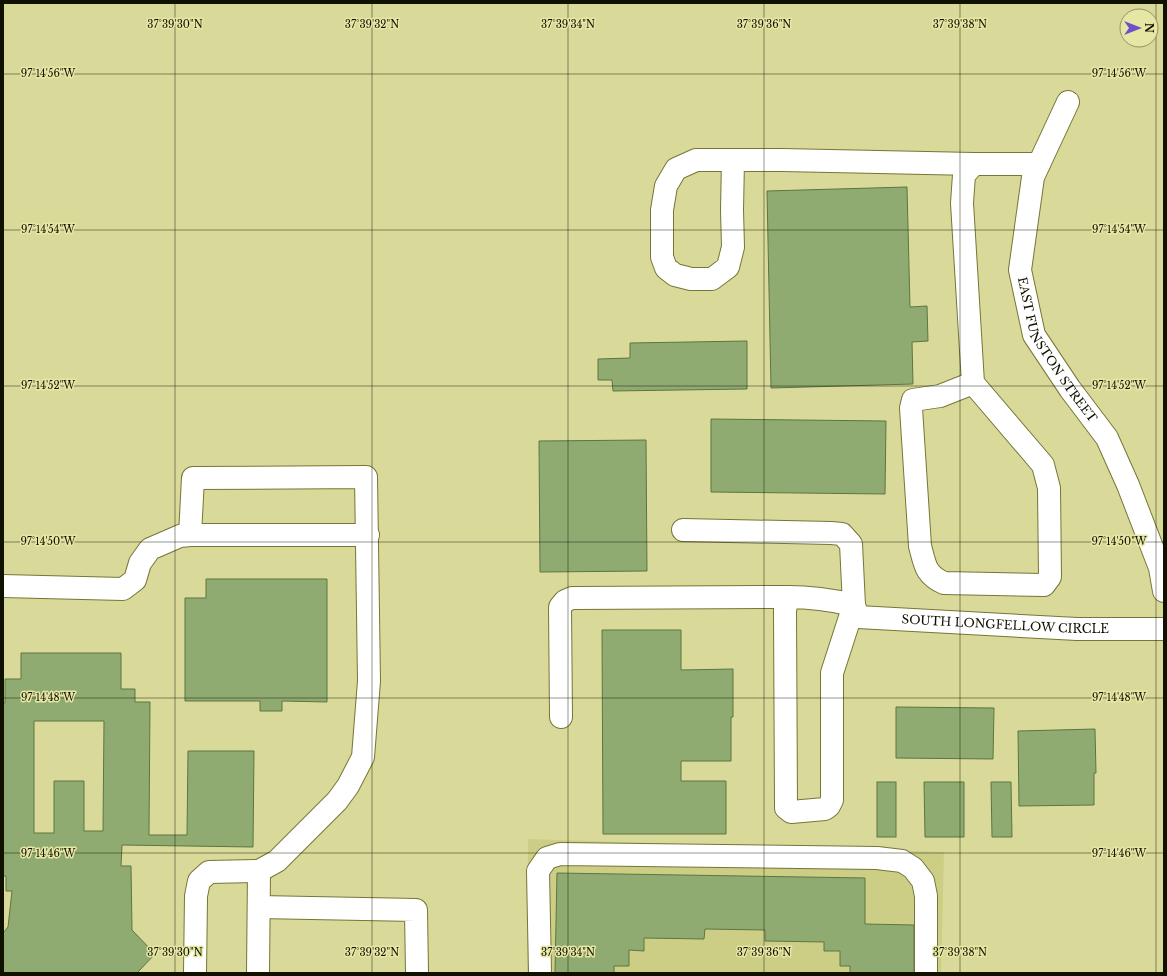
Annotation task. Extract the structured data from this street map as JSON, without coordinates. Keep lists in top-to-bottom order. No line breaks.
{"streets":{"street":["EAST FUNSTON STREET","SOUTH LONGFELLOW CIRCLE"]},"north":"right","coordinates":["37°39'30\"N","37°39'32\"N","37°39'34\"N","37°39'36\"N","37°39'38\"N","97°14'56\"W","97°14'54\"W","97°14'52\"W","97°14'50\"W","97°14'48\"W","97°14'46\"W"]}
